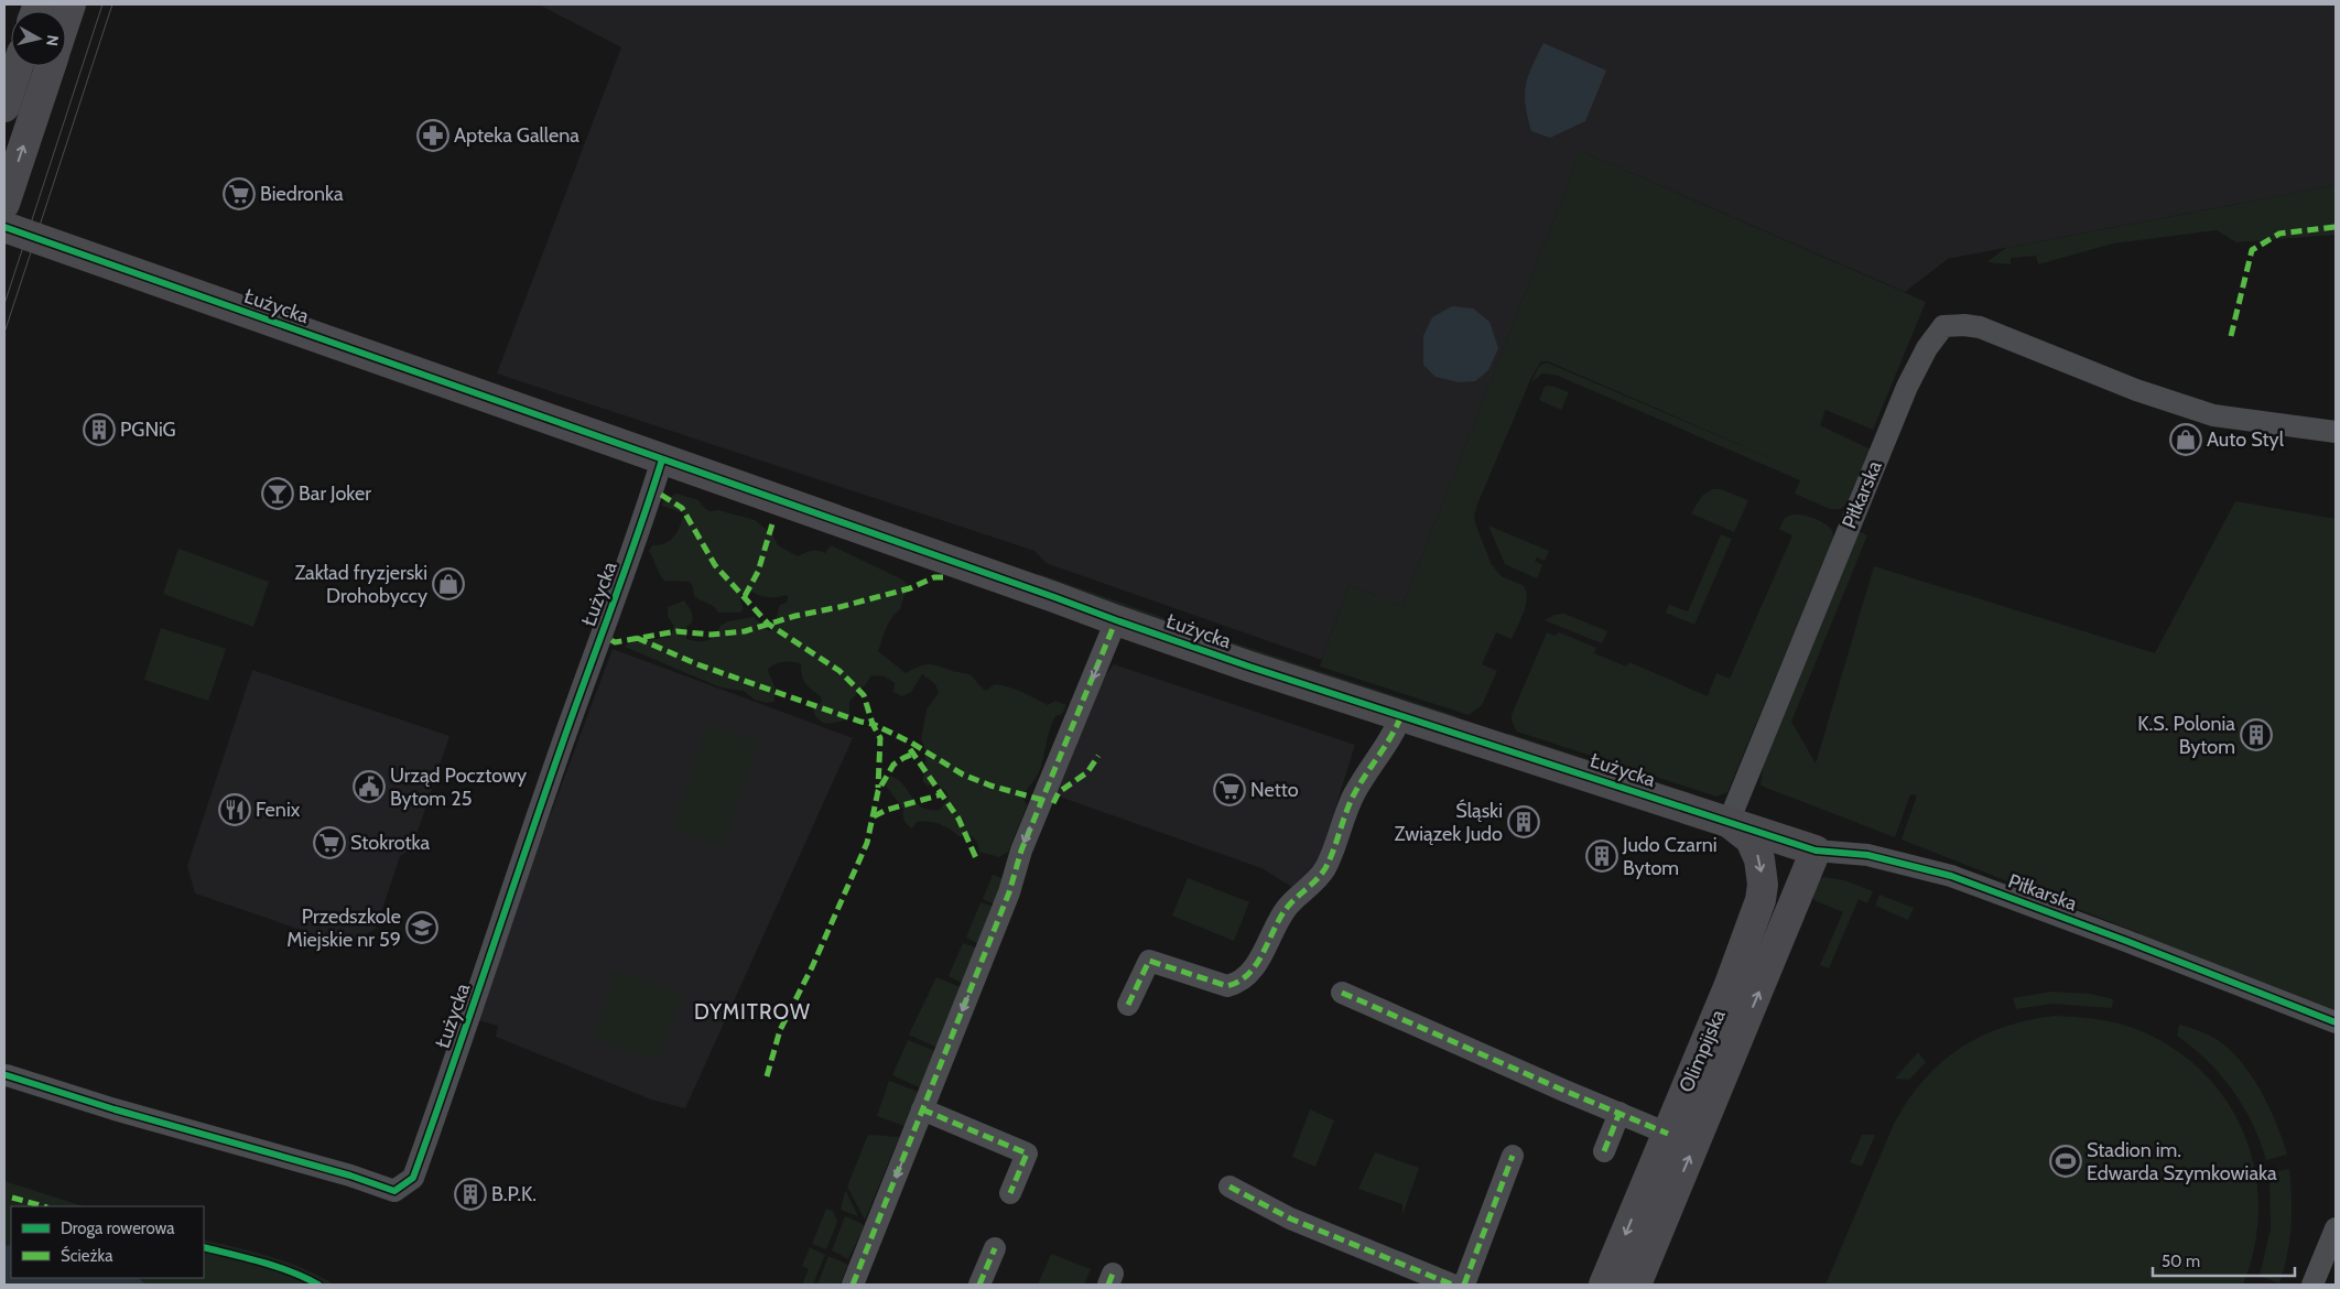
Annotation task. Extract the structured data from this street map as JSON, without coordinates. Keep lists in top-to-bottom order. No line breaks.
{"streets":{"street":["Łużycka","Piłkarska","Olimpijska"]},"crossings":[["Łużycka","Piłkarska"],["Łużycka","Olimpijska"],["Piłkarska","Olimpijska"]],"districts":["DYMITROW"],"places":{"pharmacy":["Apteka Gallena"],"supermarket":["Biedronka","Netto","Stokrotka"],"building":["PGNiG","K.S. Polonia Bytom","Śląski Związek Judo","Judo Czarni Bytom","B.P.K."],"shop":["Auto Styl","Zakład fryzjerski Drohobyccy"],"bar":["Bar Joker"],"public building":["Urząd Pocztowy Bytom 25"],"restaurant":["Fenix"],"school or university":["Przedszkole Miejskie nr 59"],"sports":["Stadion im. Edwarda Szymkowiaka"]},"legend":["Droga rowerowa","Ścieżka"],"scale_bar":"50 m","north":"right"}
